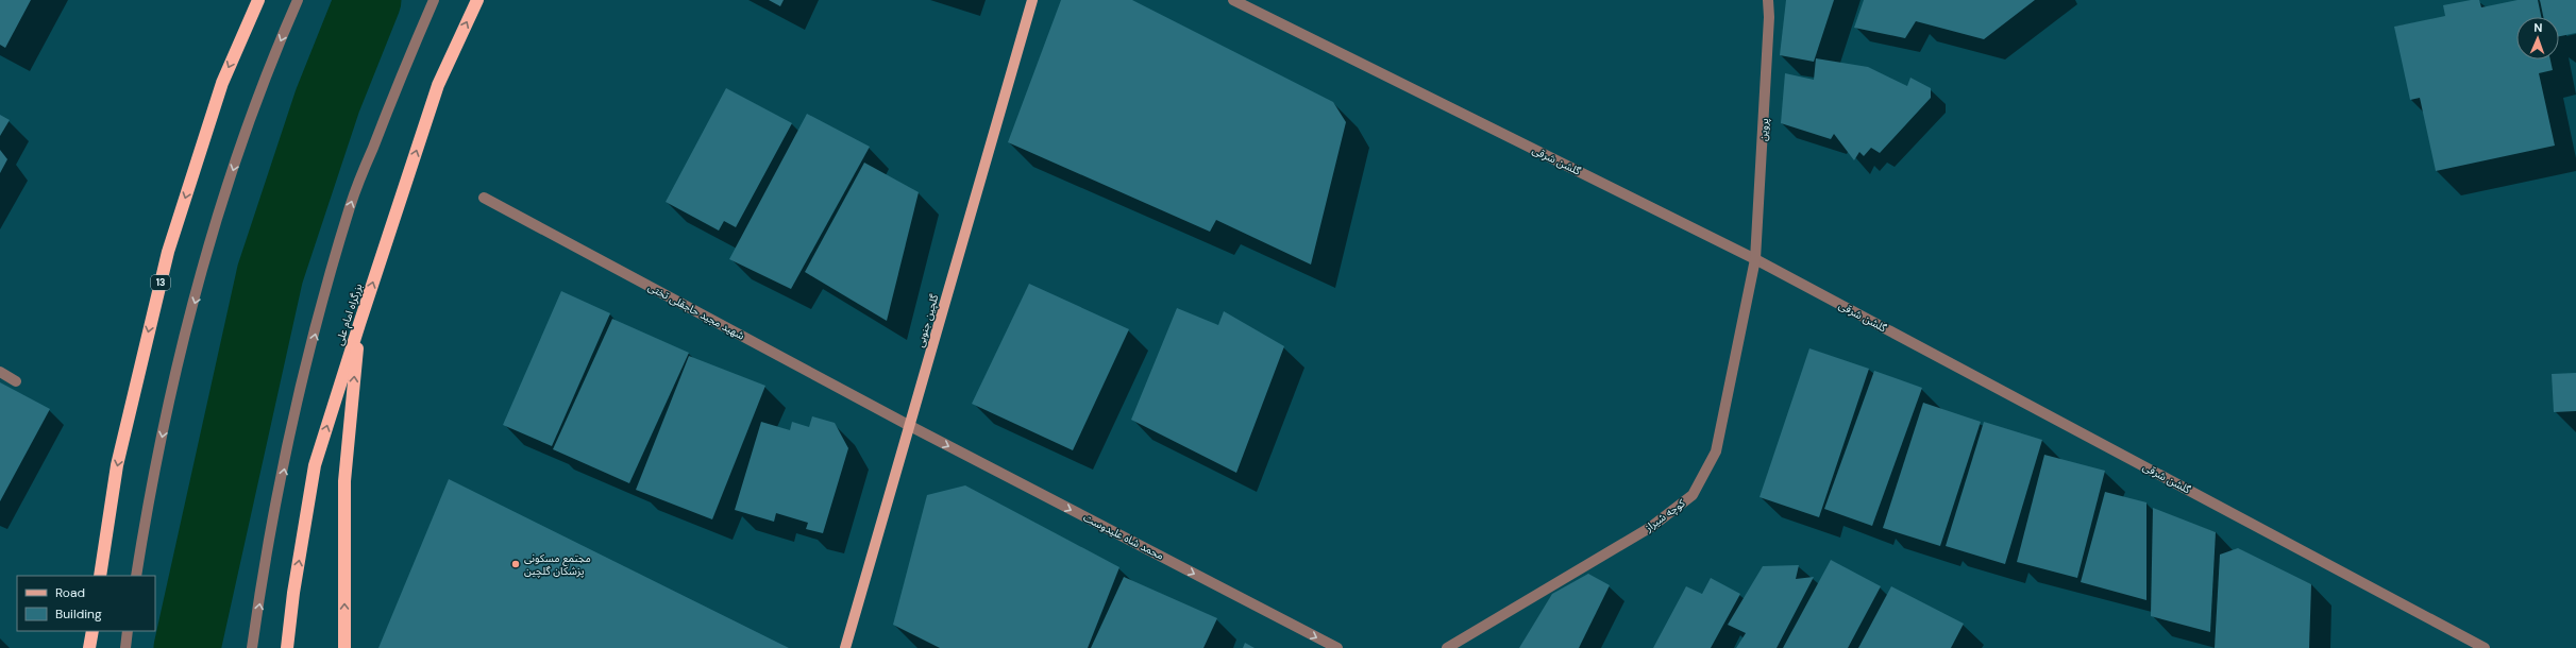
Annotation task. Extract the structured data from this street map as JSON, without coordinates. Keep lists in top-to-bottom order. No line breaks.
{"streets":{"highway":["13","بزرگراه امام علی"],"main road":["گلچین جنوبی"],"street":["پروین","گلشن شرقی","شهید مجید حاجقلی تختی","کوچه شیراز","محمد شاه علیدوست"]},"crossings":[["پروین","گلشن شرقی"],["پروین","کوچه شیراز"],["گلشن شرقی","کوچه شیراز"],["شهید مجید حاجقلی تختی","گلچین جنوبی"],["شهید مجید حاجقلی تختی","محمد شاه علیدوست"],["گلچین جنوبی","محمد شاه علیدوست"]],"one_way":["محمد شاه علیدوست"],"places":["مجتمع مسکونی پزشکان گلچین"],"legend":["Road","Building"],"north":"top"}
